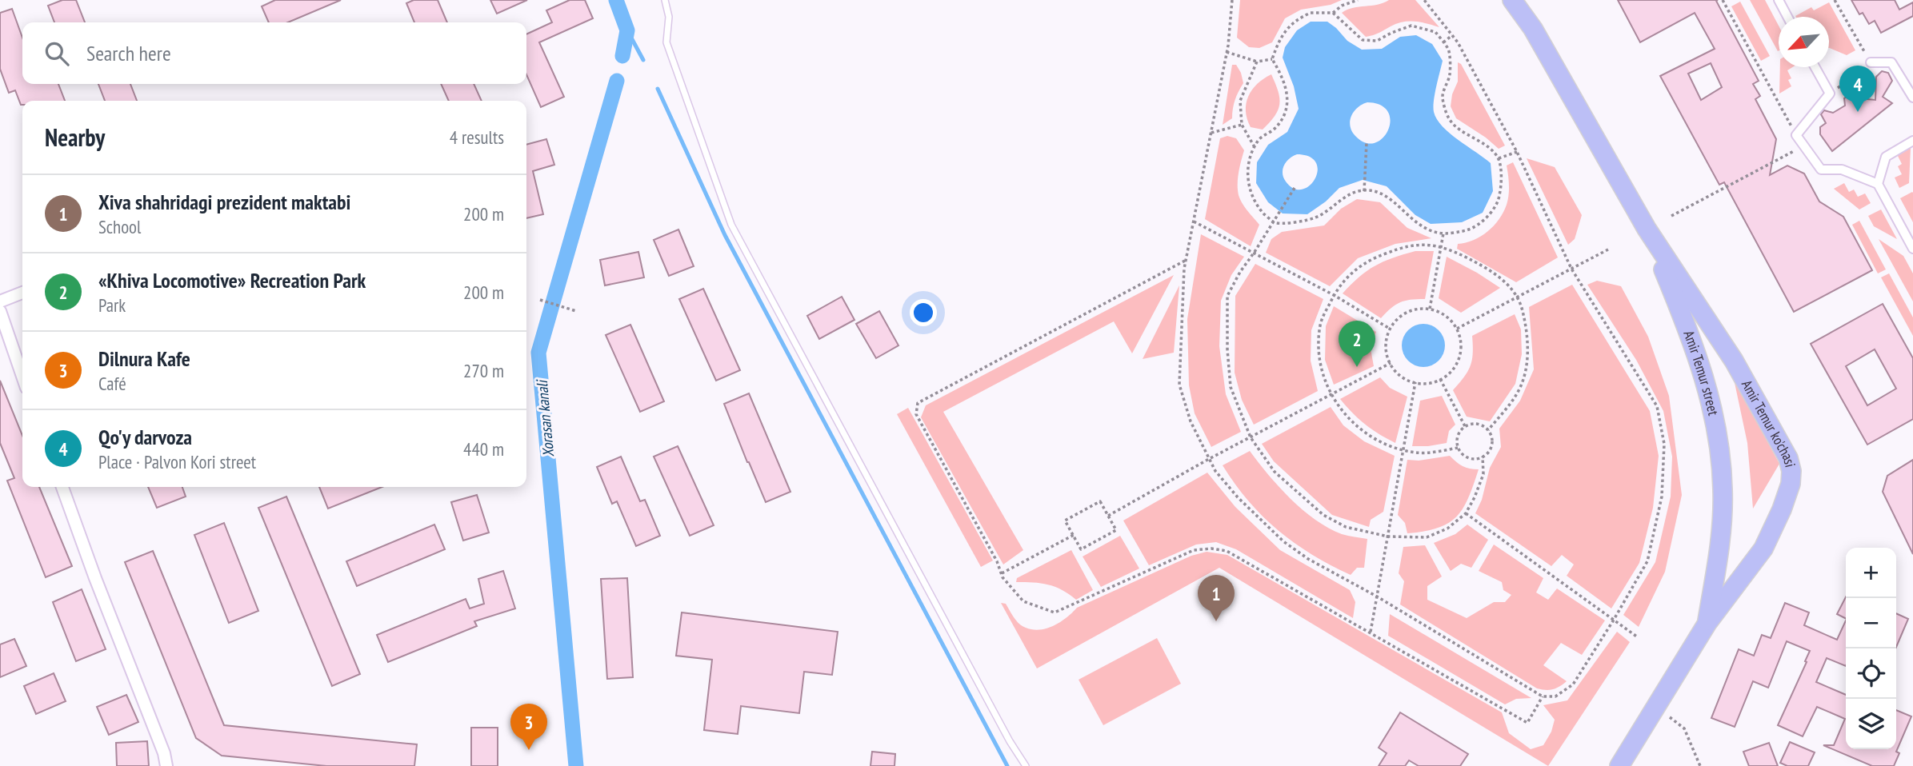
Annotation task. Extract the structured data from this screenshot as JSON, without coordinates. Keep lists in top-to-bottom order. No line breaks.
{"streets":{"main road":["Amir Temur street","Amir Temur ko'chasi"]},"crossings":[["Amir Temur street","Amir Temur ko'chasi"]],"water":["Xorasan kanali"],"north":"bottom left","page":{"search":"Search here","pins":["4","2","1","3"],"heading":["Nearby","4 results"],"list":[{"mark":"1","name":"Xiva shahridagi prezident maktabi","note":"School","value":"200 m"},{"mark":"2","name":"«Khiva Locomotive» Recreation Park","note":"Park","value":"200 m"},{"mark":"3","name":"Dilnura Kafe","note":"Café","value":"270 m"},{"mark":"4","name":"Qo'y darvoza","note":"Place · Palvon Kori street","value":"440 m"}],"map_buttons":["+","−"]}}
